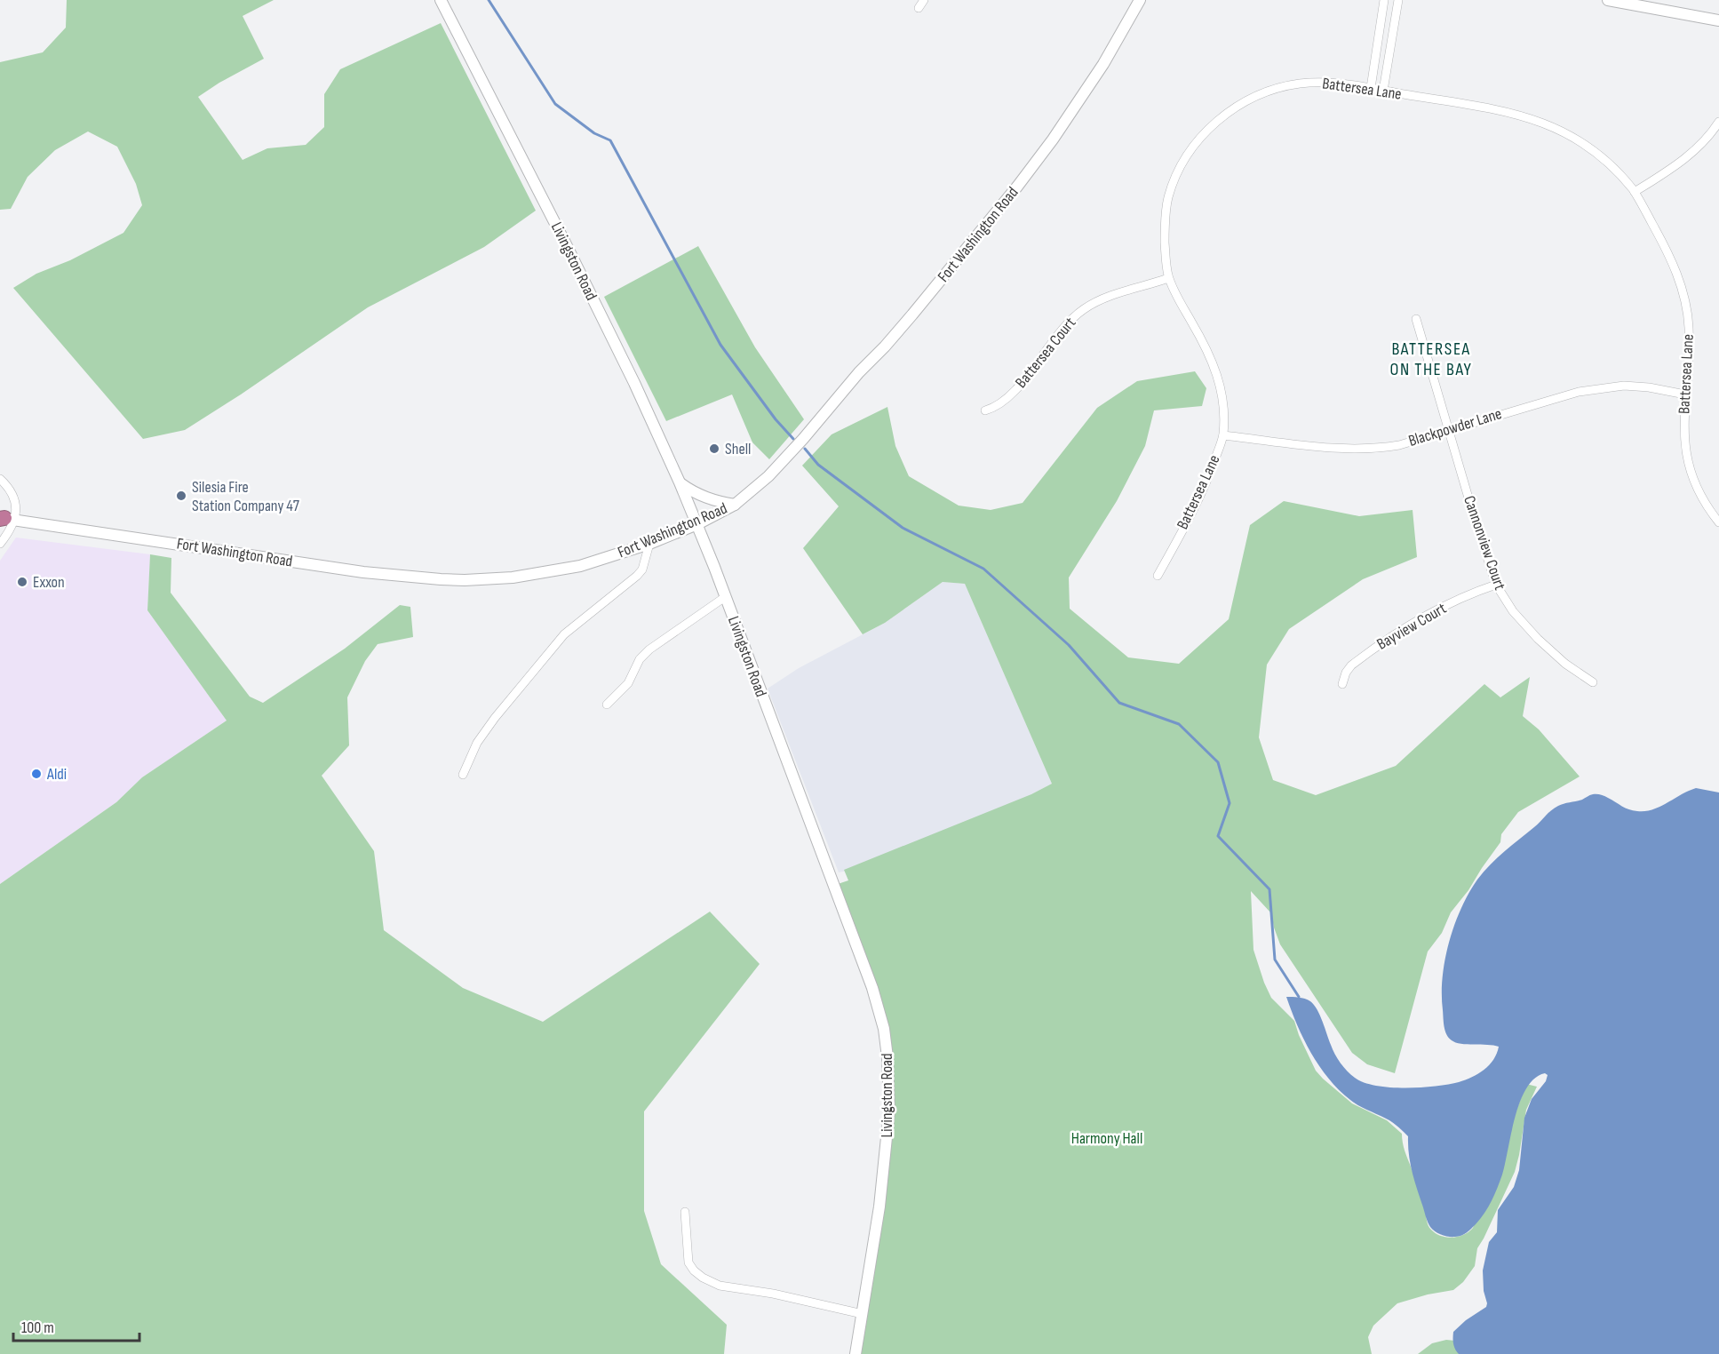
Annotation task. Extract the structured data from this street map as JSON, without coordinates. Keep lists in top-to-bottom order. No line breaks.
{"streets":{"main road":["Fort Washington Road","Livingston Road"],"street":["Battersea Lane","Battersea Court","Blackpowder Lane","Cannonview Court","Bayview Court"]},"crossings":[["Battersea Lane","Battersea Court"],["Battersea Lane","Blackpowder Lane"],["Fort Washington Road","Livingston Road"],["Blackpowder Lane","Cannonview Court"],["Cannonview Court","Bayview Court"]],"districts":["BATTERSEA ON THE BAY"],"parks":["Harmony Hall"],"places":["Shell","Silesia Fire Station Company 47","Exxon","Aldi"],"scale_bar":"100 m"}
